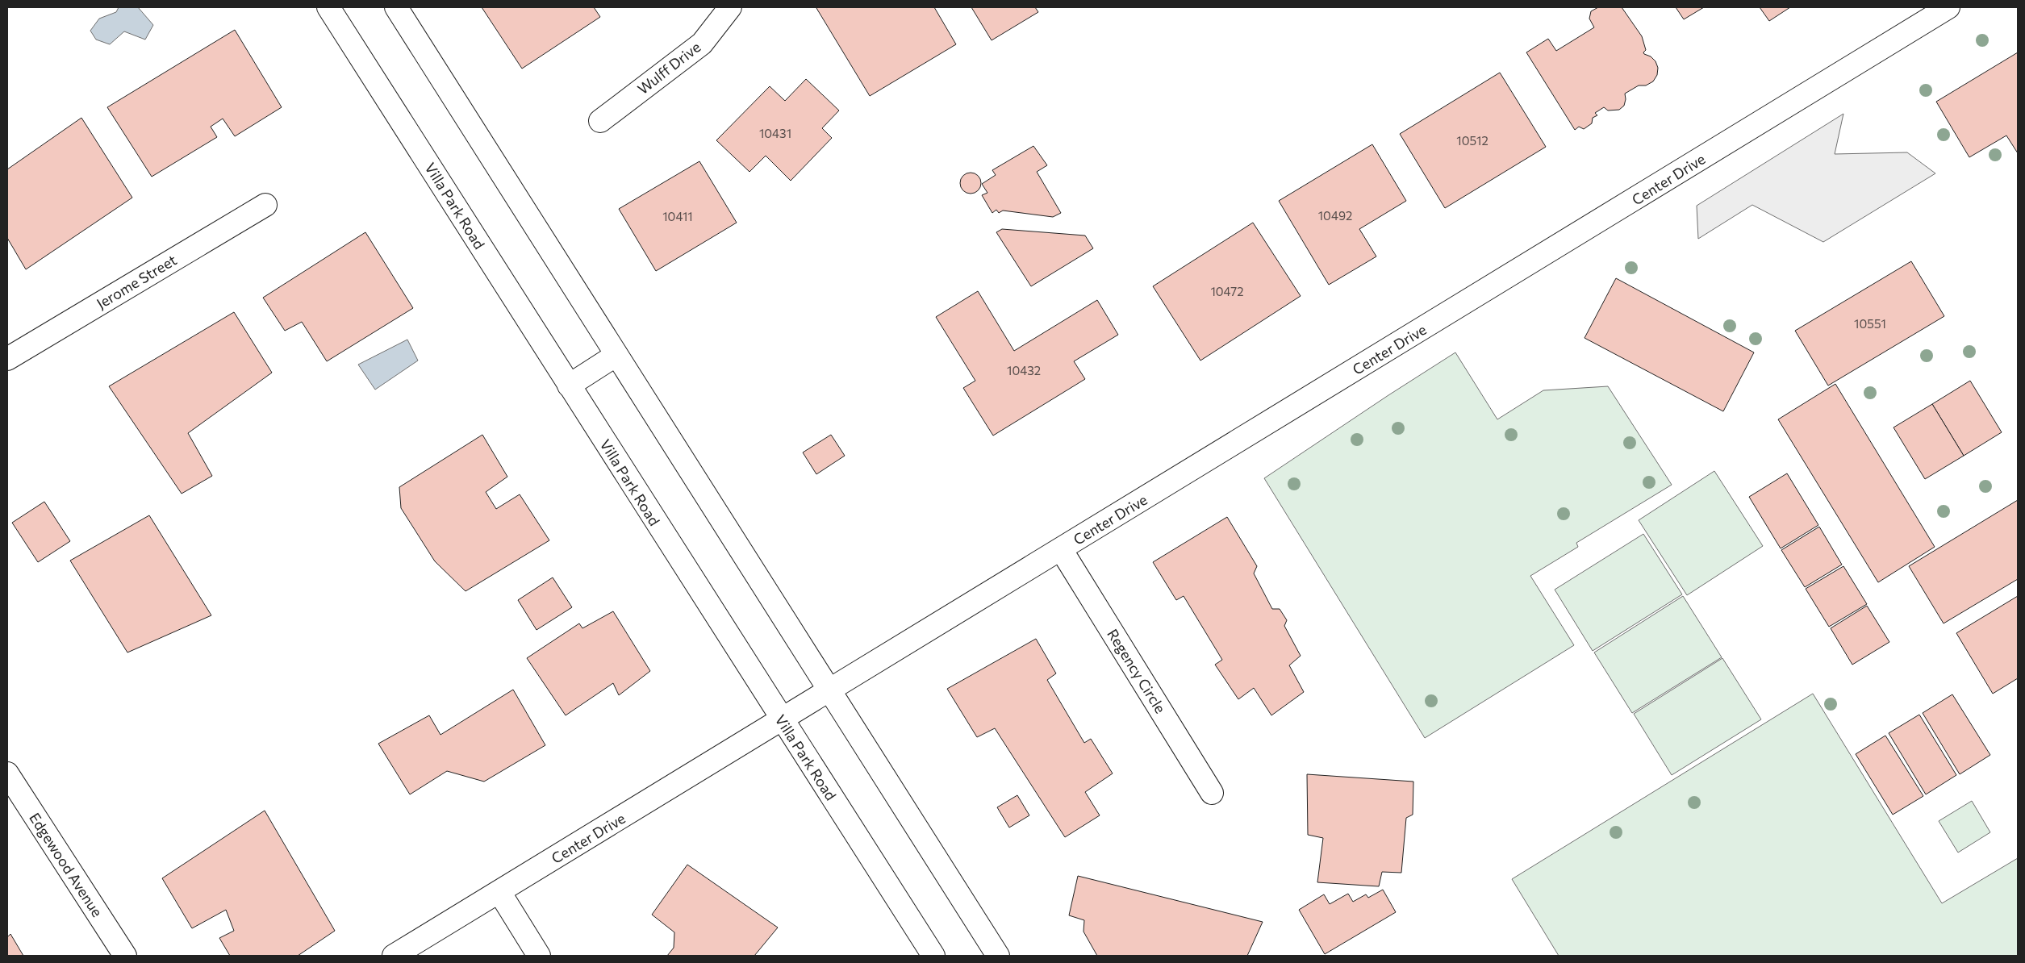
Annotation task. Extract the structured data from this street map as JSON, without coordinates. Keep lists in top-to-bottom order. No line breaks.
{"streets":{"street":["Wulff Drive","Center Drive","Villa Park Road","Jerome Street","Regency Circle","Edgewood Avenue"]},"crossings":[["Center Drive","Villa Park Road"],["Center Drive","Regency Circle"]],"house_numbers":["10431","10512","10492","10411","10472","10551","10432"]}
